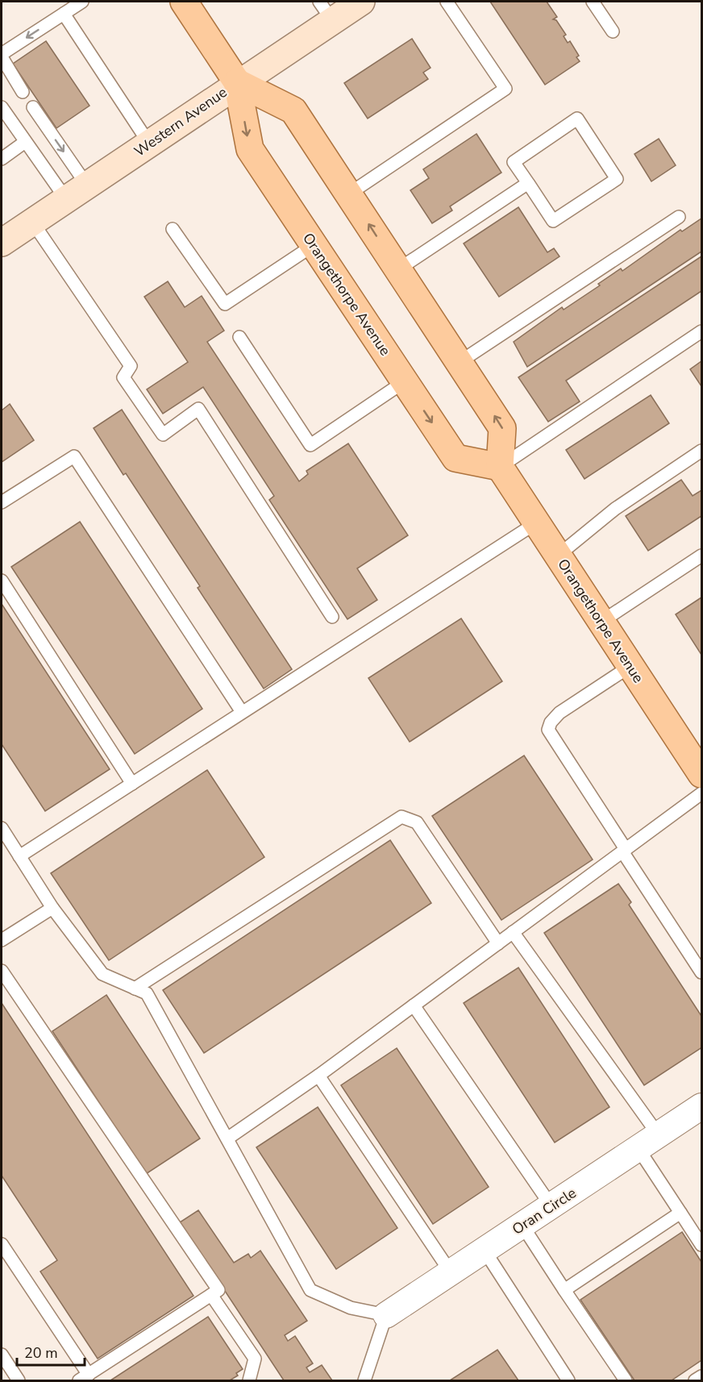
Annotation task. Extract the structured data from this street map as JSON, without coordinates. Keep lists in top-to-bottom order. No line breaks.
{"streets":{"main road":["Western Avenue","Orangethorpe Avenue"],"street":["Oran Circle"]},"crossings":[["Western Avenue","Orangethorpe Avenue"]],"scale_bar":"20 m"}
